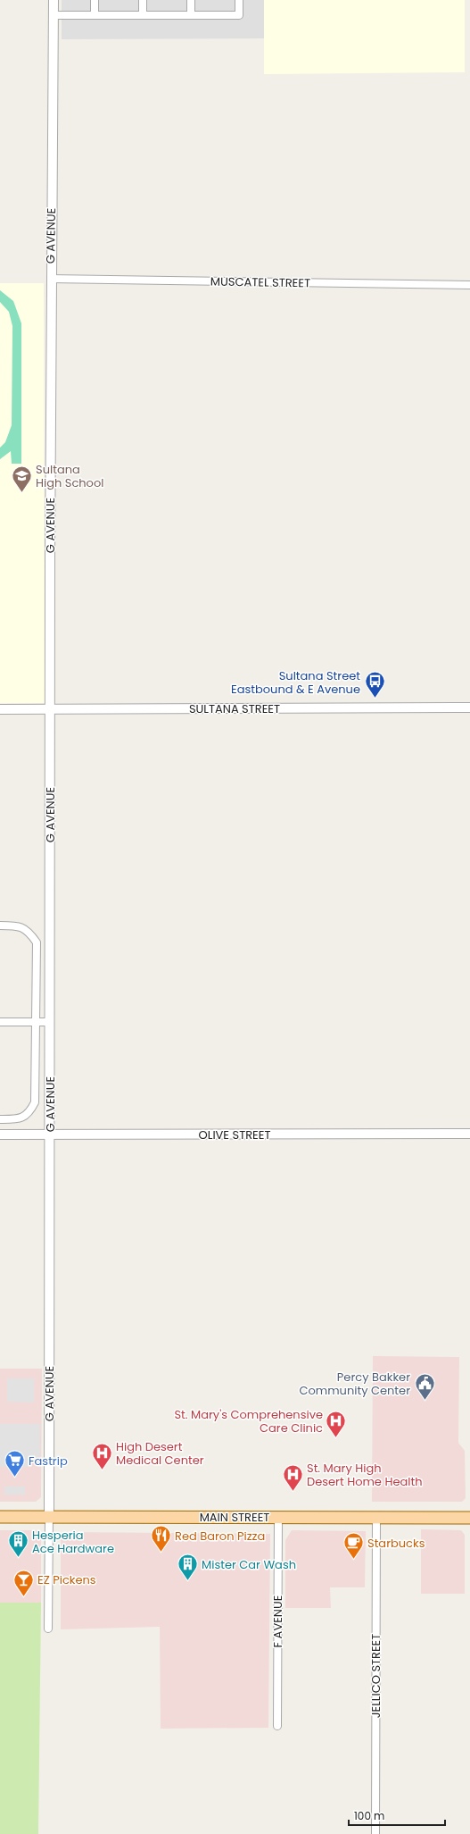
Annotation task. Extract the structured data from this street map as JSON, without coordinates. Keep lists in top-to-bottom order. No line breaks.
{"streets":{"main road":["MAIN STREET"],"street":["G AVENUE","MUSCATEL STREET","SULTANA STREET","OLIVE STREET","F AVENUE","JELLICO STREET"]},"crossings":[["G AVENUE","MUSCATEL STREET"],["G AVENUE","SULTANA STREET"],["G AVENUE","OLIVE STREET"],["G AVENUE","MAIN STREET"],["MAIN STREET","F AVENUE"],["MAIN STREET","JELLICO STREET"]],"places":{"school or university":["Sultana High School"],"bus stop":["Sultana Street Eastbound & E Avenue"],"public building":["Percy Bakker Community Center"],"hospital":["St. Mary's Comprehensive Care Clinic","High Desert Medical Center","St. Mary High Desert Home Health"],"supermarket":["Fastrip"],"restaurant":["Red Baron Pizza"],"building":["Hesperia Ace Hardware","Mister Car Wash"],"cafe":["Starbucks"],"bar":["EZ Pickens"]},"scale_bar":"100 m"}
